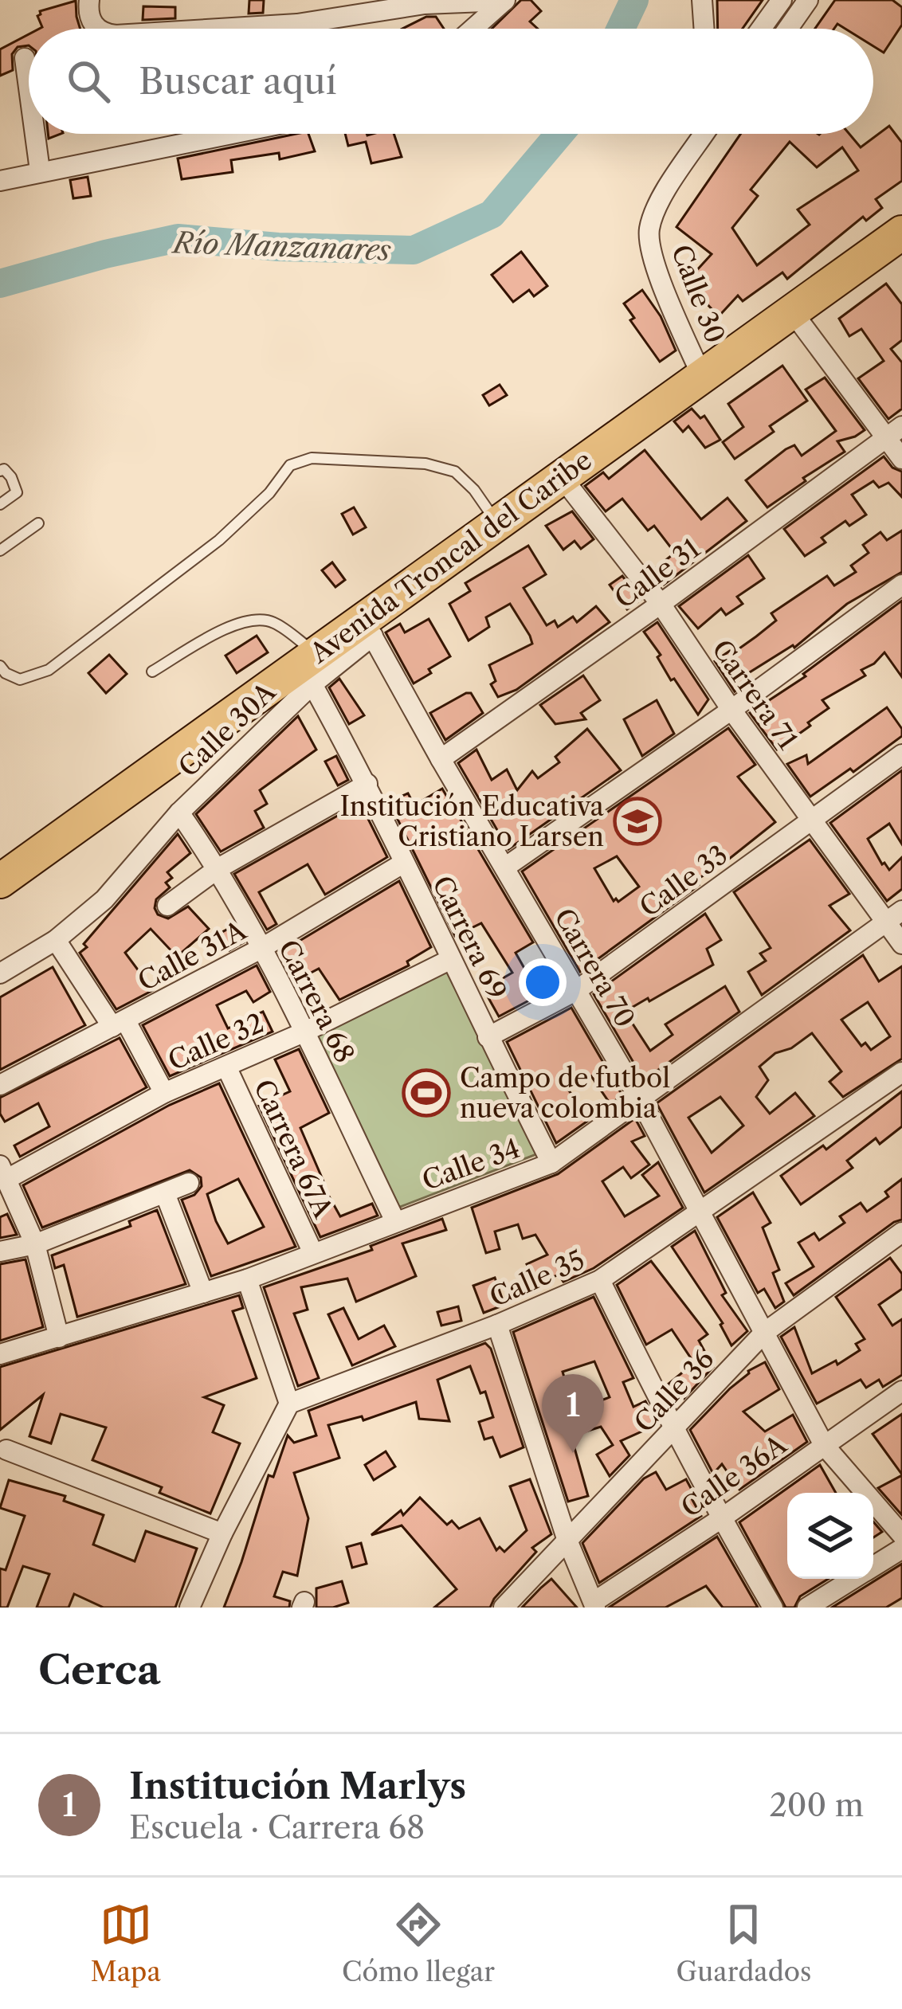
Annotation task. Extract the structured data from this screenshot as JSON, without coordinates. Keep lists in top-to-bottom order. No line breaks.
{"streets":{"highway":["Avenida Troncal del Caribe"],"street":["Calle 30","Calle 31","Carrera 71","Calle 30A","Calle 33","Carrera 69","Calle 31A","Carrera 70","Carrera 68","Calle 32","Carrera 67A","Calle 34","Calle 35","Calle 36","Calle 36A"]},"crossings":[["Calle 30","Avenida Troncal del Caribe"],["Avenida Troncal del Caribe","Carrera 71"],["Avenida Troncal del Caribe","Calle 30A"],["Avenida Troncal del Caribe","Carrera 69"],["Avenida Troncal del Caribe","Carrera 70"],["Calle 31","Carrera 71"],["Calle 31","Carrera 70"],["Carrera 71","Calle 33"],["Carrera 71","Calle 34"],["Calle 30A","Carrera 69"],["Calle 30A","Carrera 68"],["Calle 33","Carrera 69"],["Calle 33","Carrera 70"],["Carrera 69","Calle 31A"],["Carrera 69","Calle 32"],["Carrera 69","Calle 34"],["Calle 31A","Carrera 68"],["Carrera 70","Calle 34"],["Carrera 70","Calle 35"],["Carrera 70","Calle 36"],["Carrera 70","Calle 36A"],["Carrera 68","Calle 32"],["Carrera 68","Calle 34"],["Calle 32","Carrera 67A"],["Carrera 67A","Calle 34"]],"water":["Río Manzanares"],"places":{"school or university":["Institución Educativa Cristiano Larsen"],"sports":["Campo de futbol nueva colombia"]},"page":{"search":"Buscar aquí","pins":"1","heading":"Cerca","list":[{"mark":"1","name":"Institución Marlys","note":"Escuela · Carrera 68","value":"200 m"}],"nav":["Mapa","Cómo llegar","Guardados"]}}
